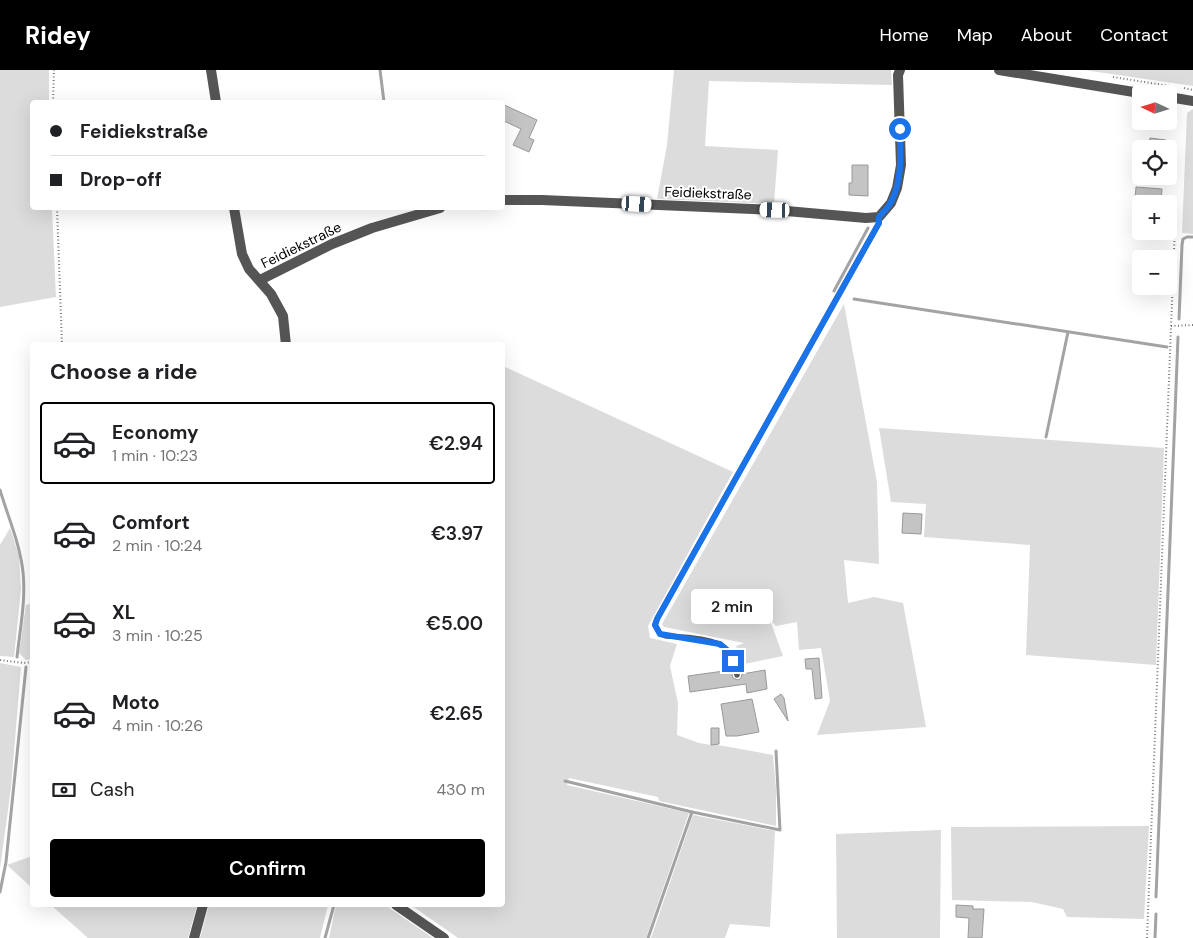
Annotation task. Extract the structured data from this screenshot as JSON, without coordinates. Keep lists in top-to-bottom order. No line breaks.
{"streets":{"street":["Feidiekstraße"]},"north":"left","page":{"header":"Ridey","nav":["Home","Map","About","Contact"],"map_buttons":["+","−"],"banner":["Feidiekstraße","Drop-off"],"heading":"Choose a ride","list":[{"name":"Economy","note":"1 min · 10:23","value":"€2.94"},{"name":"Comfort","note":"2 min · 10:24","value":"€3.97"},{"name":"XL","note":"3 min · 10:25","value":"€5.00"},{"name":"Moto","note":"4 min · 10:26","value":"€2.65"}],"bubble":"2 min","pay":["Cash","430 m"],"buttons":"Confirm"}}
